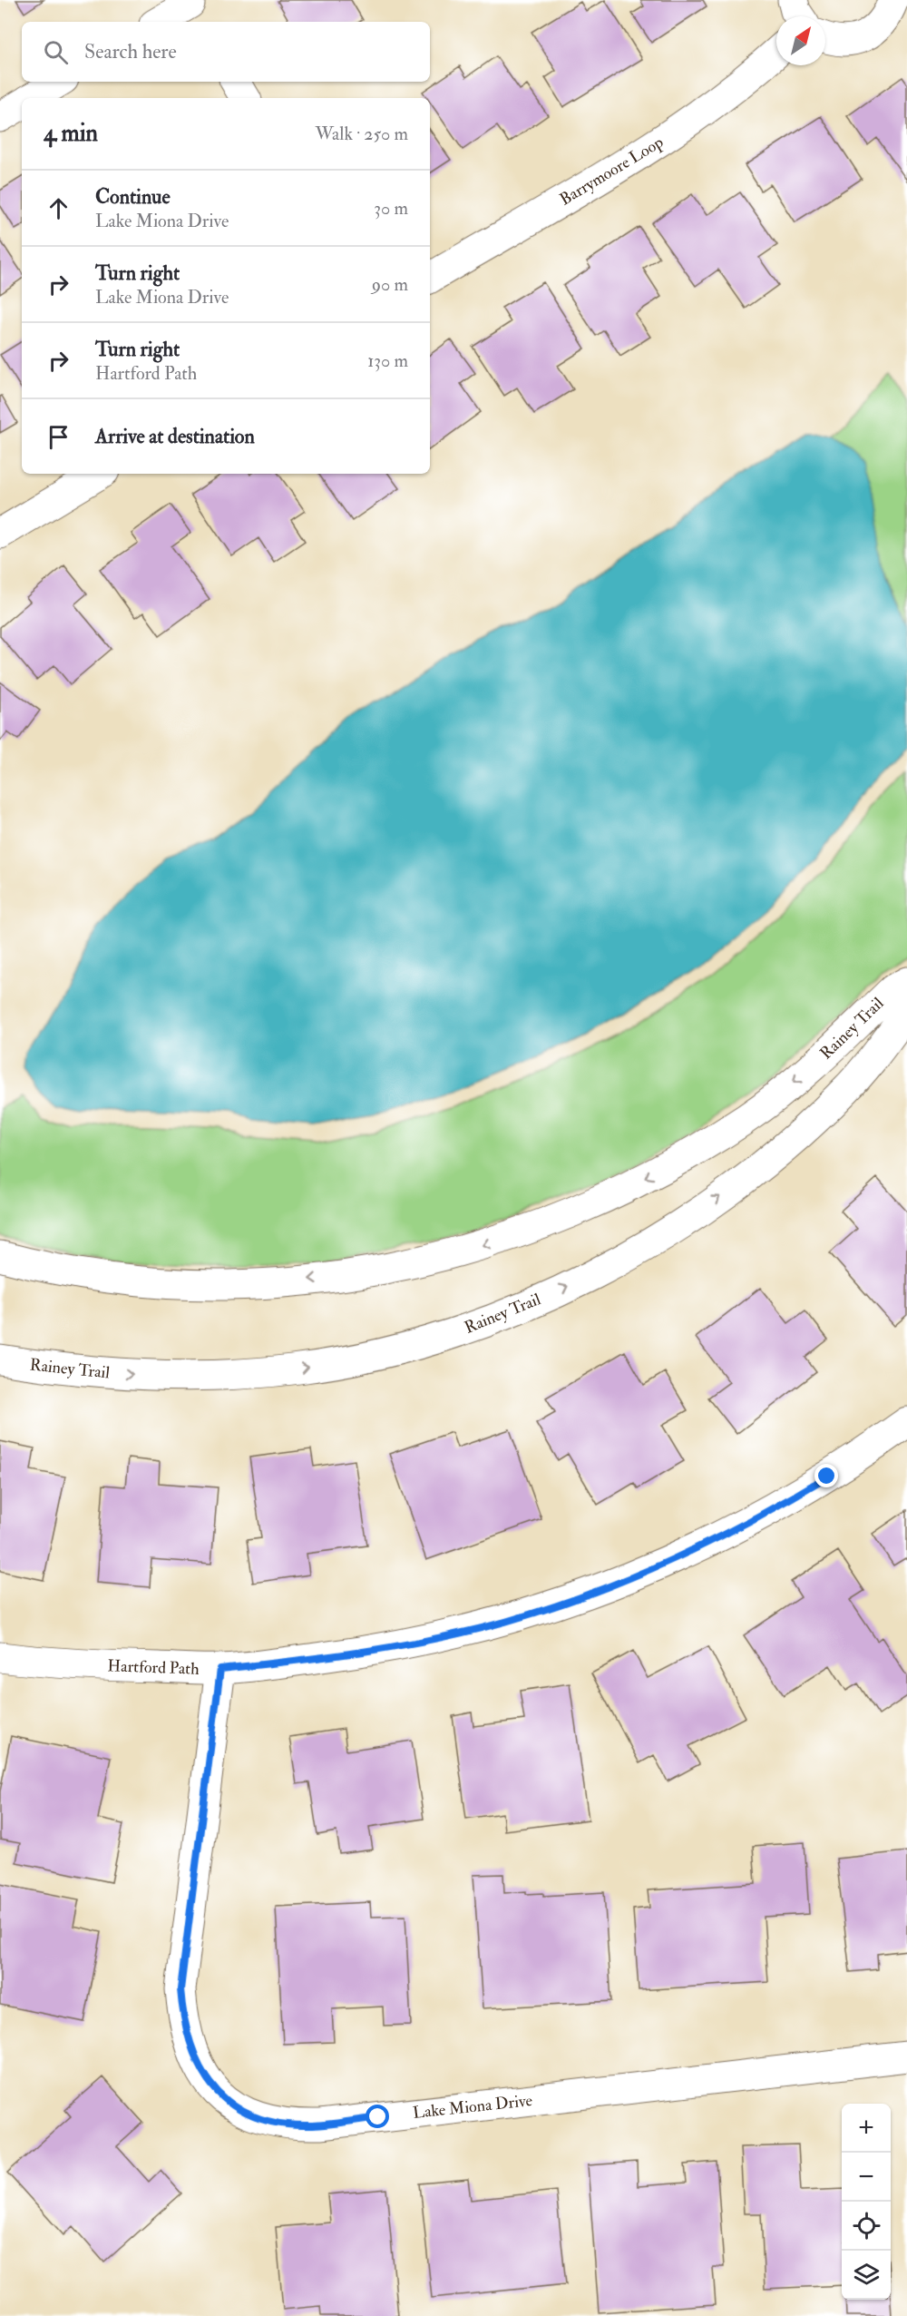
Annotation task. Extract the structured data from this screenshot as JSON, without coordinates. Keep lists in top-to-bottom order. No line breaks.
{"streets":{"street":["Barrymoore Loop","Rainey Trail","Hartford Path","Lake Miona Drive"]},"crossings":[["Hartford Path","Lake Miona Drive"]],"north":"top right","page":{"search":"Search here","heading":["4 min","Walk · 250 m"],"list":[["Continue","Lake Miona Drive","30 m"],["Turn right","Lake Miona Drive","90 m"],["Turn right","Hartford Path","130 m"],"Arrive at destination"],"map_buttons":["+","−"]}}
